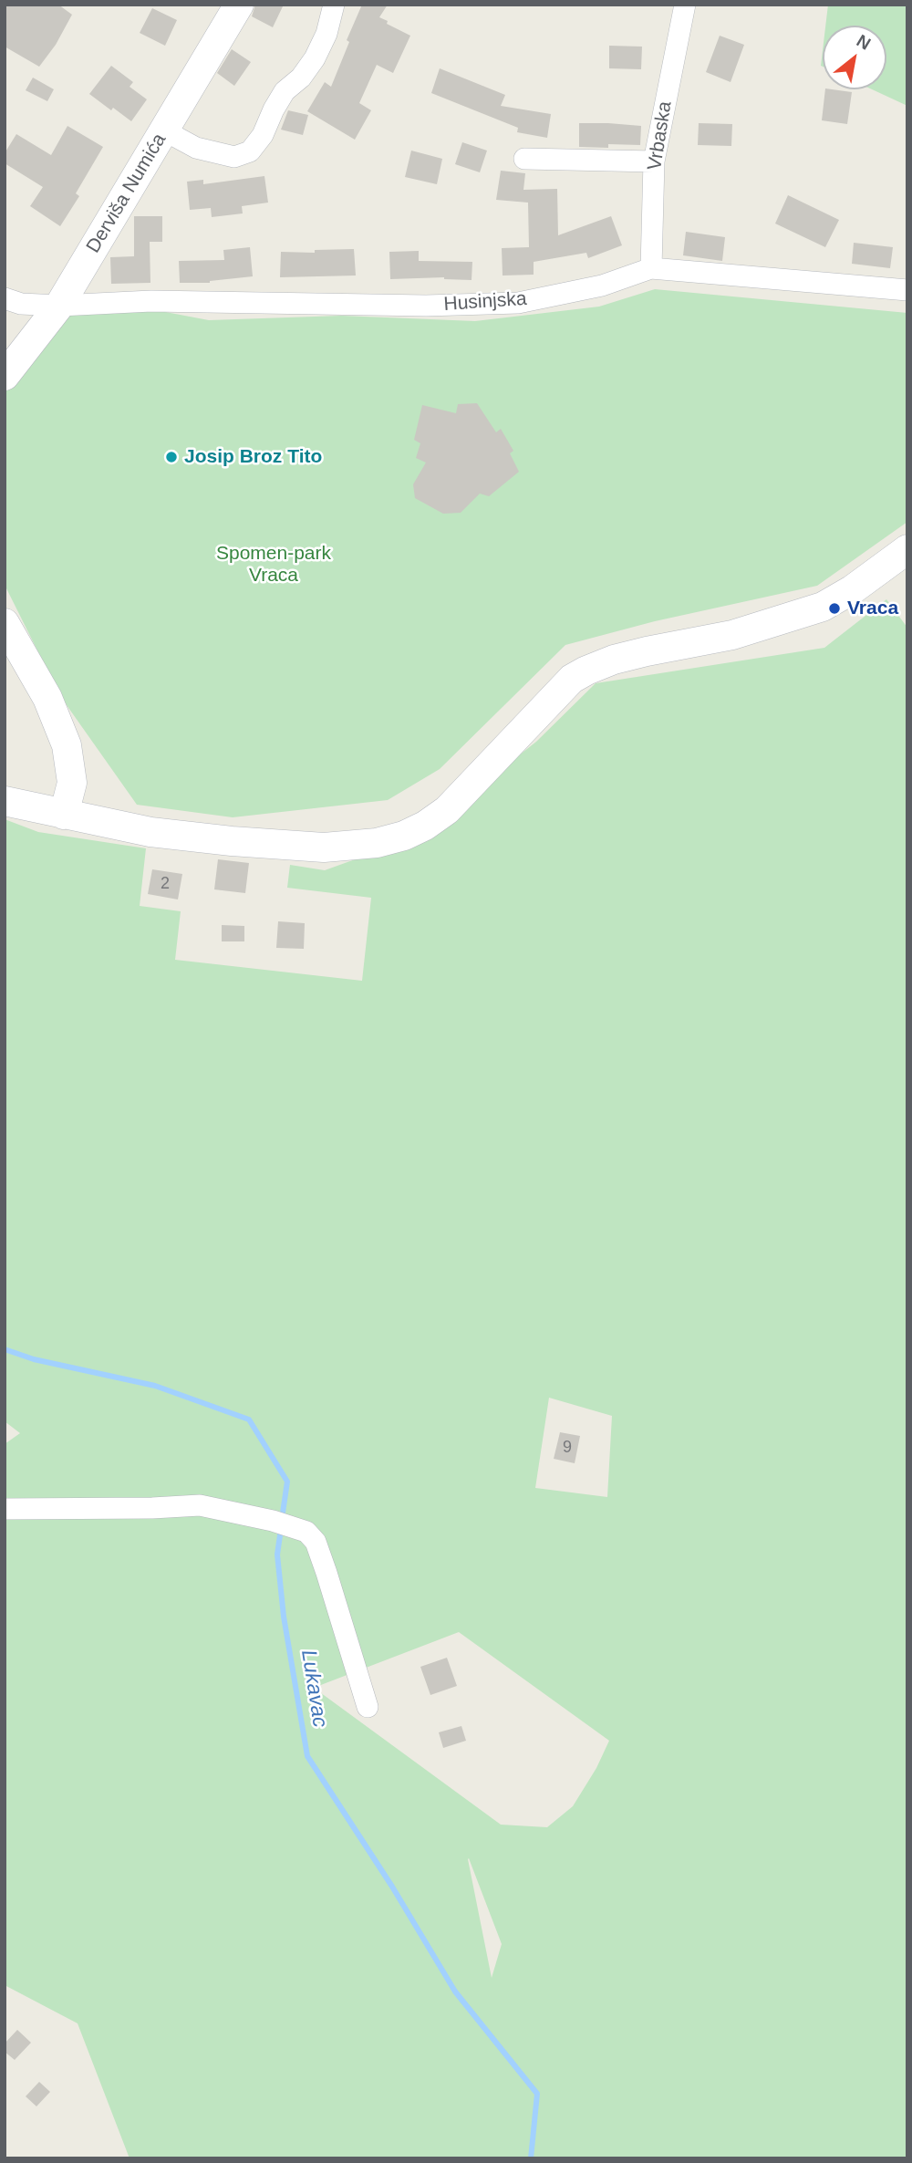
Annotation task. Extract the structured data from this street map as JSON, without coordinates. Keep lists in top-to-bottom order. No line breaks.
{"streets":{"main road":["Derviša Numića"],"street":["Vrbaska","Husinjska"]},"crossings":[["Vrbaska","Husinjska"],["Derviša Numića","Husinjska"]],"water":["Lukavac"],"parks":["Spomen-park Vraca"],"places":["Josip Broz Tito","Vraca"],"house_numbers":["2","9"],"north":"top right"}
